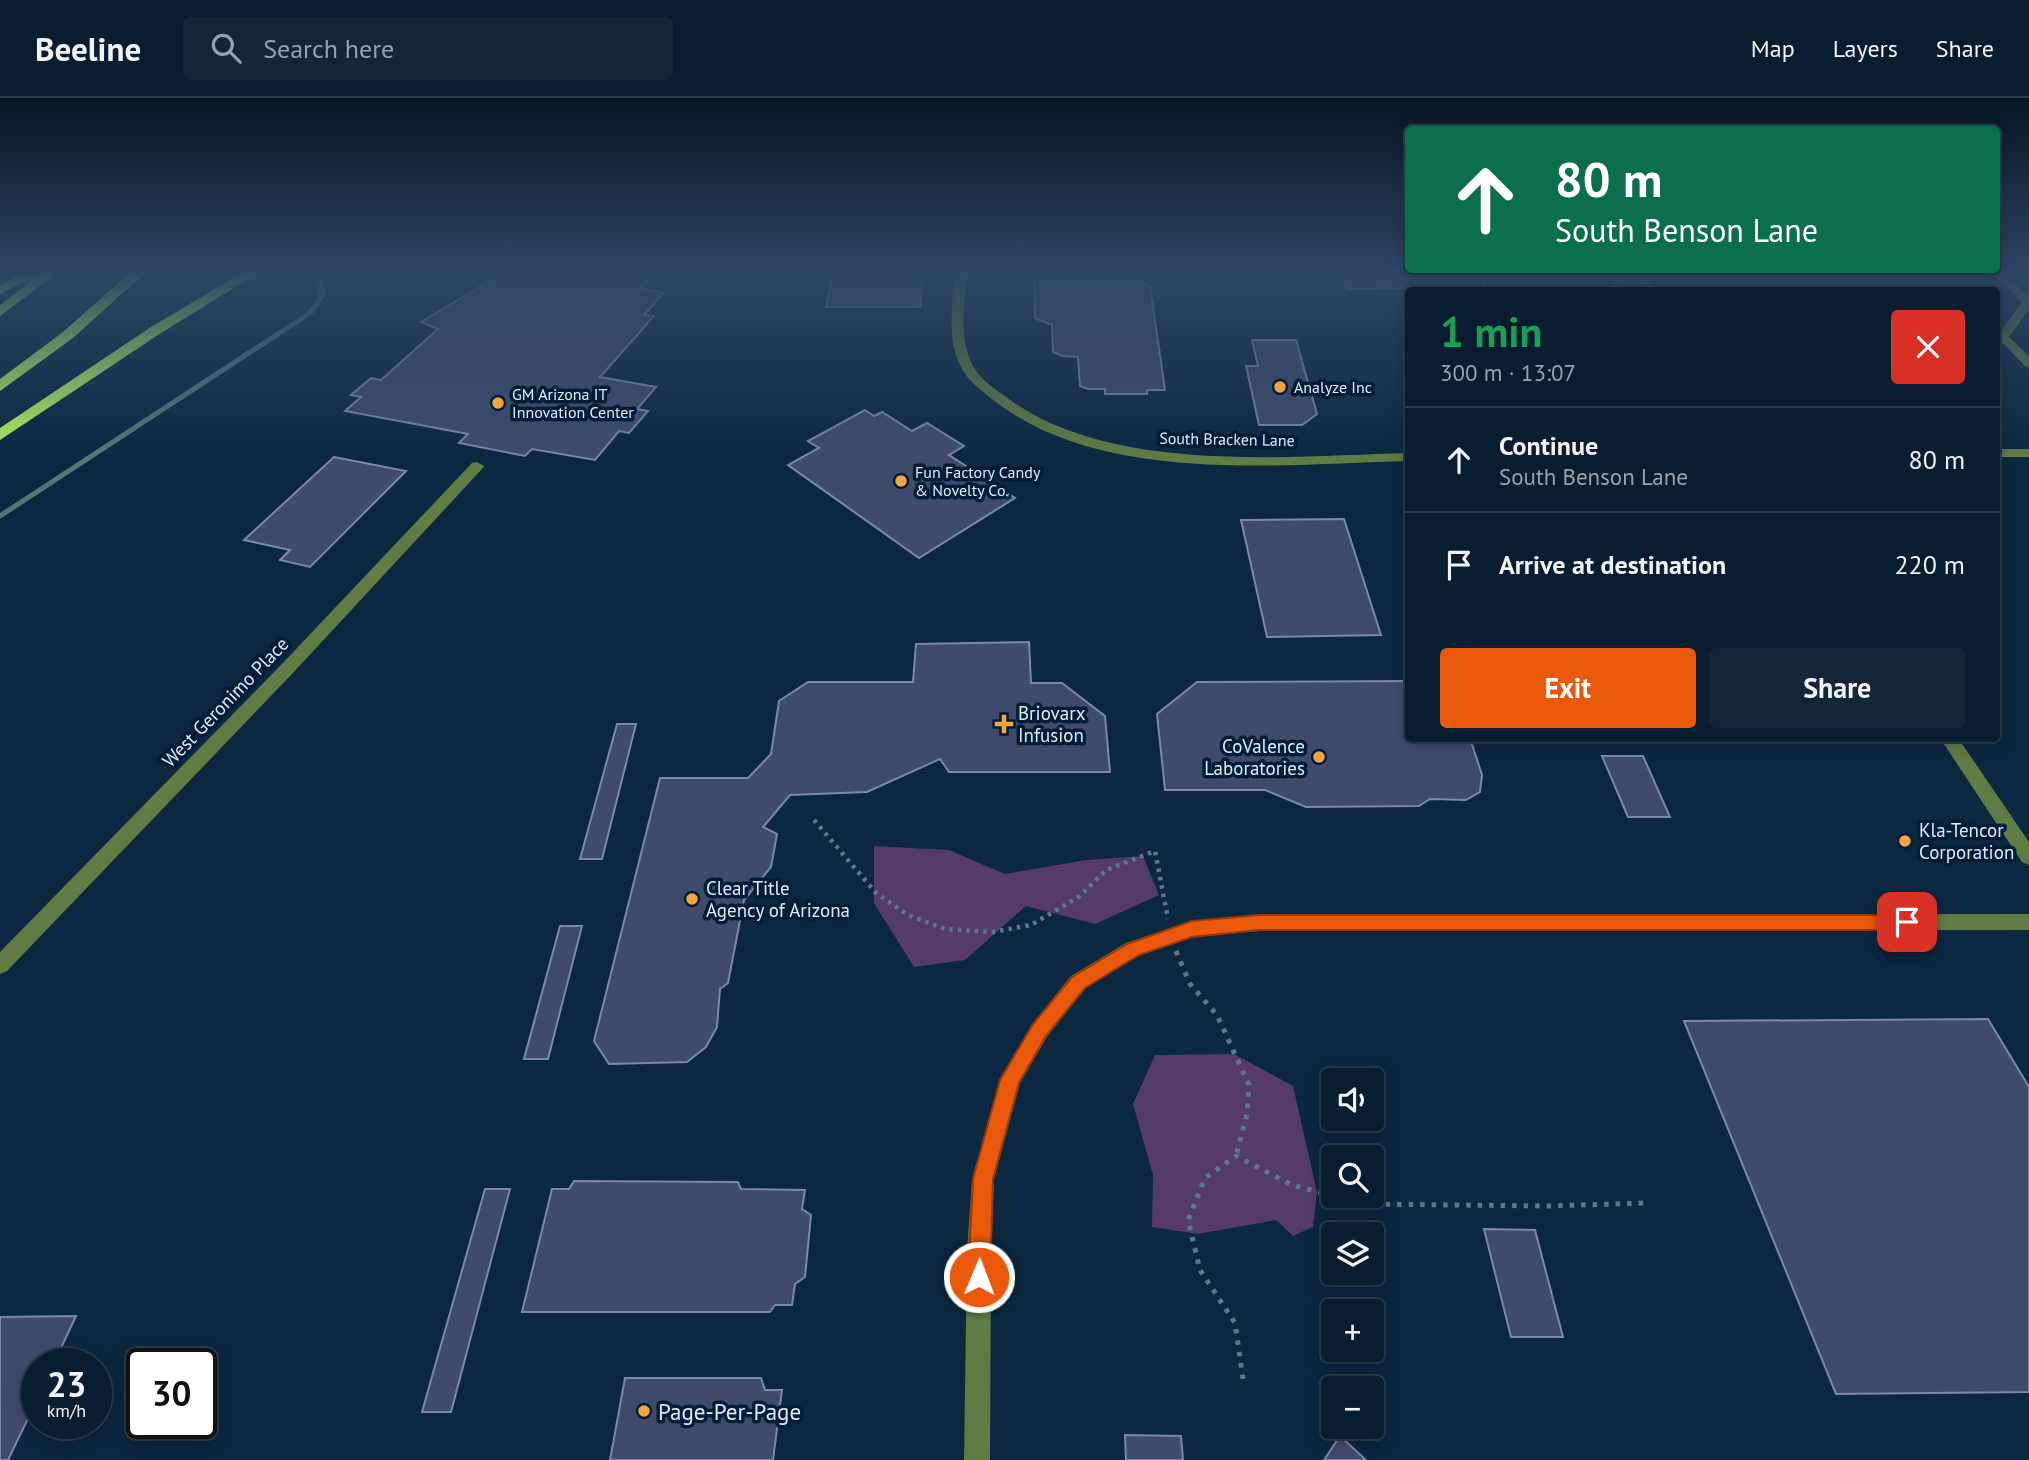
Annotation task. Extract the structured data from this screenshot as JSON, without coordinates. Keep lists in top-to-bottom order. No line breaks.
{"streets":{"street":["South Bracken Lane","West Geronimo Place"]},"places":{"other":["Analyze Inc","GM Arizona IT Innovation Center","Fun Factory Candy & Novelty Co.","CoValence Laboratories","Kla-Tencor Corporation","Clear Title Agency of Arizona","Page-Per-Page"],"health":["Briovarx Infusion"]},"page":{"header":"Beeline","search":"Search here","nav":["Map","Layers","Share"],"turn":["80 m","South Benson Lane"],"heading":["1 min","300 m · 13:07"],"list":[{"name":"Continue","note":"South Benson Lane","value":"80 m"},{"name":"Arrive at destination","value":"220 m"}],"buttons":["Exit","Share"],"map_buttons":["+","−"],"speed":"23 km/h","limit":"30"}}
